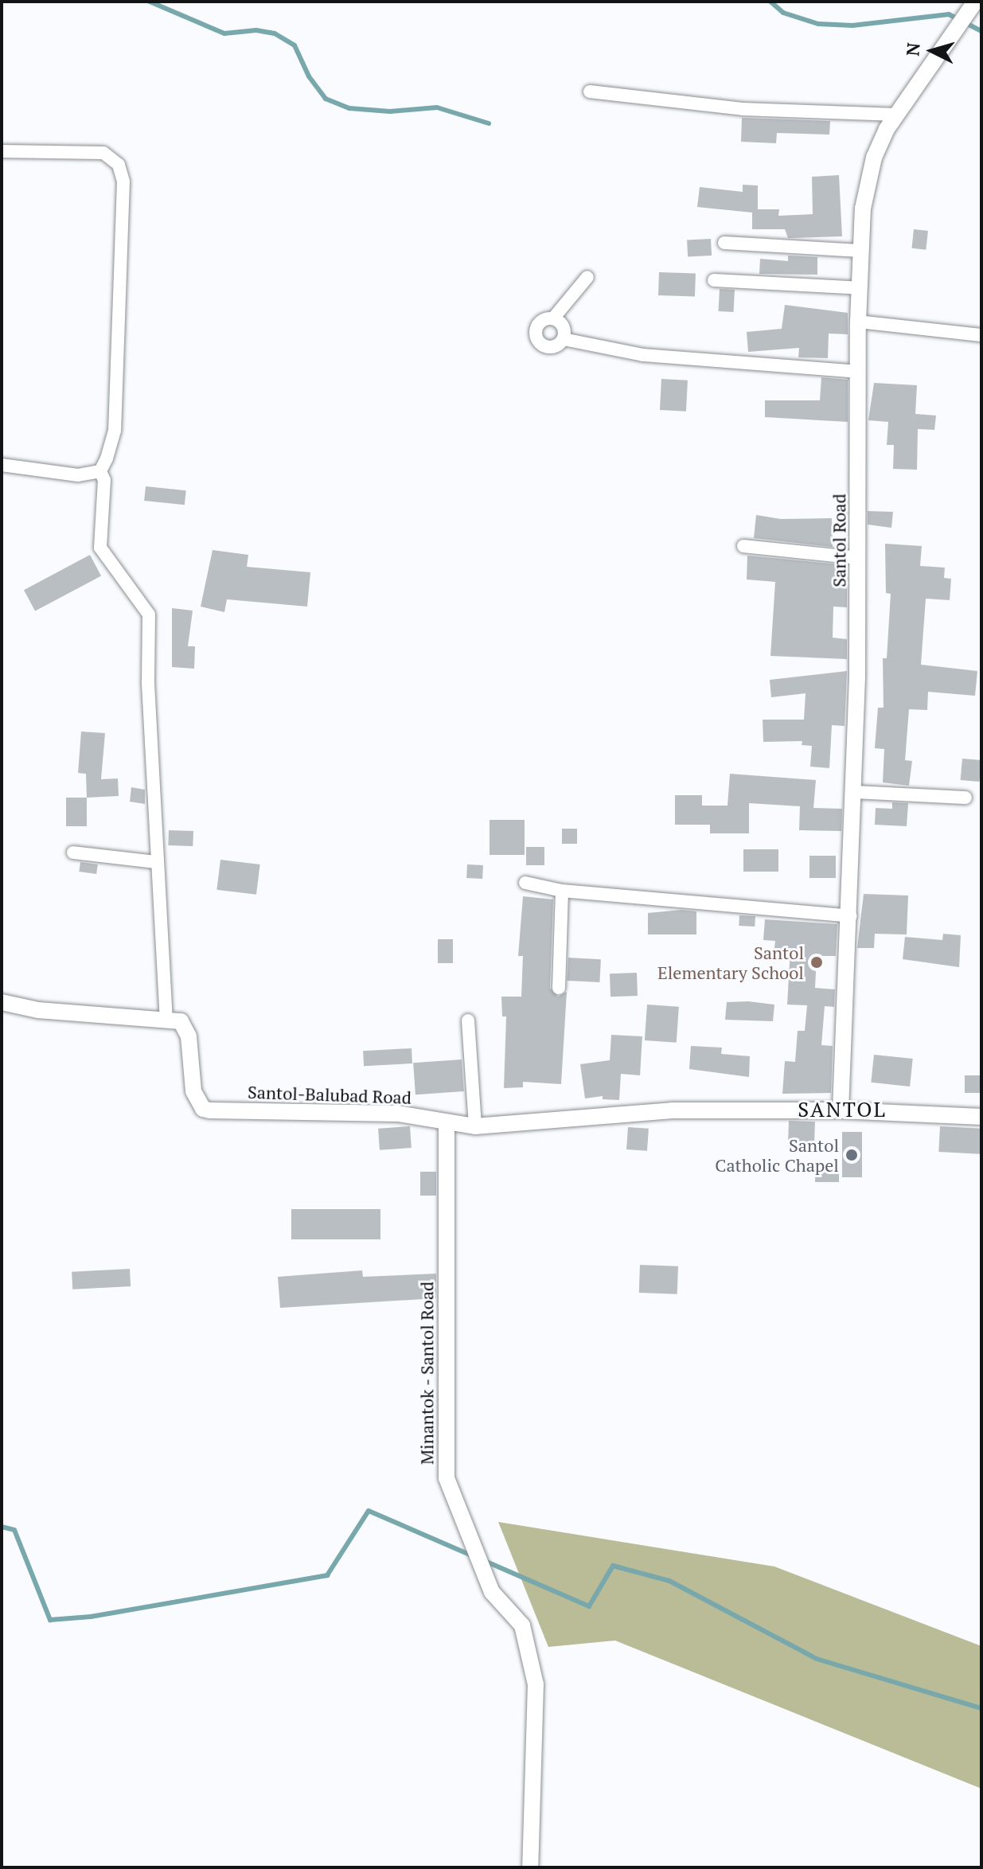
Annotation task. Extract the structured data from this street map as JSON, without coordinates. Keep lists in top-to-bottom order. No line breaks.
{"streets":{"street":["Santol Road","Santol-Balubad Road","Minantok - Santol Road"]},"crossings":[["Santol Road","Santol-Balubad Road"],["Santol-Balubad Road","Minantok - Santol Road"]],"districts":["SANTOL"],"places":["Santol Elementary School","Santol Catholic Chapel"],"north":"left"}
